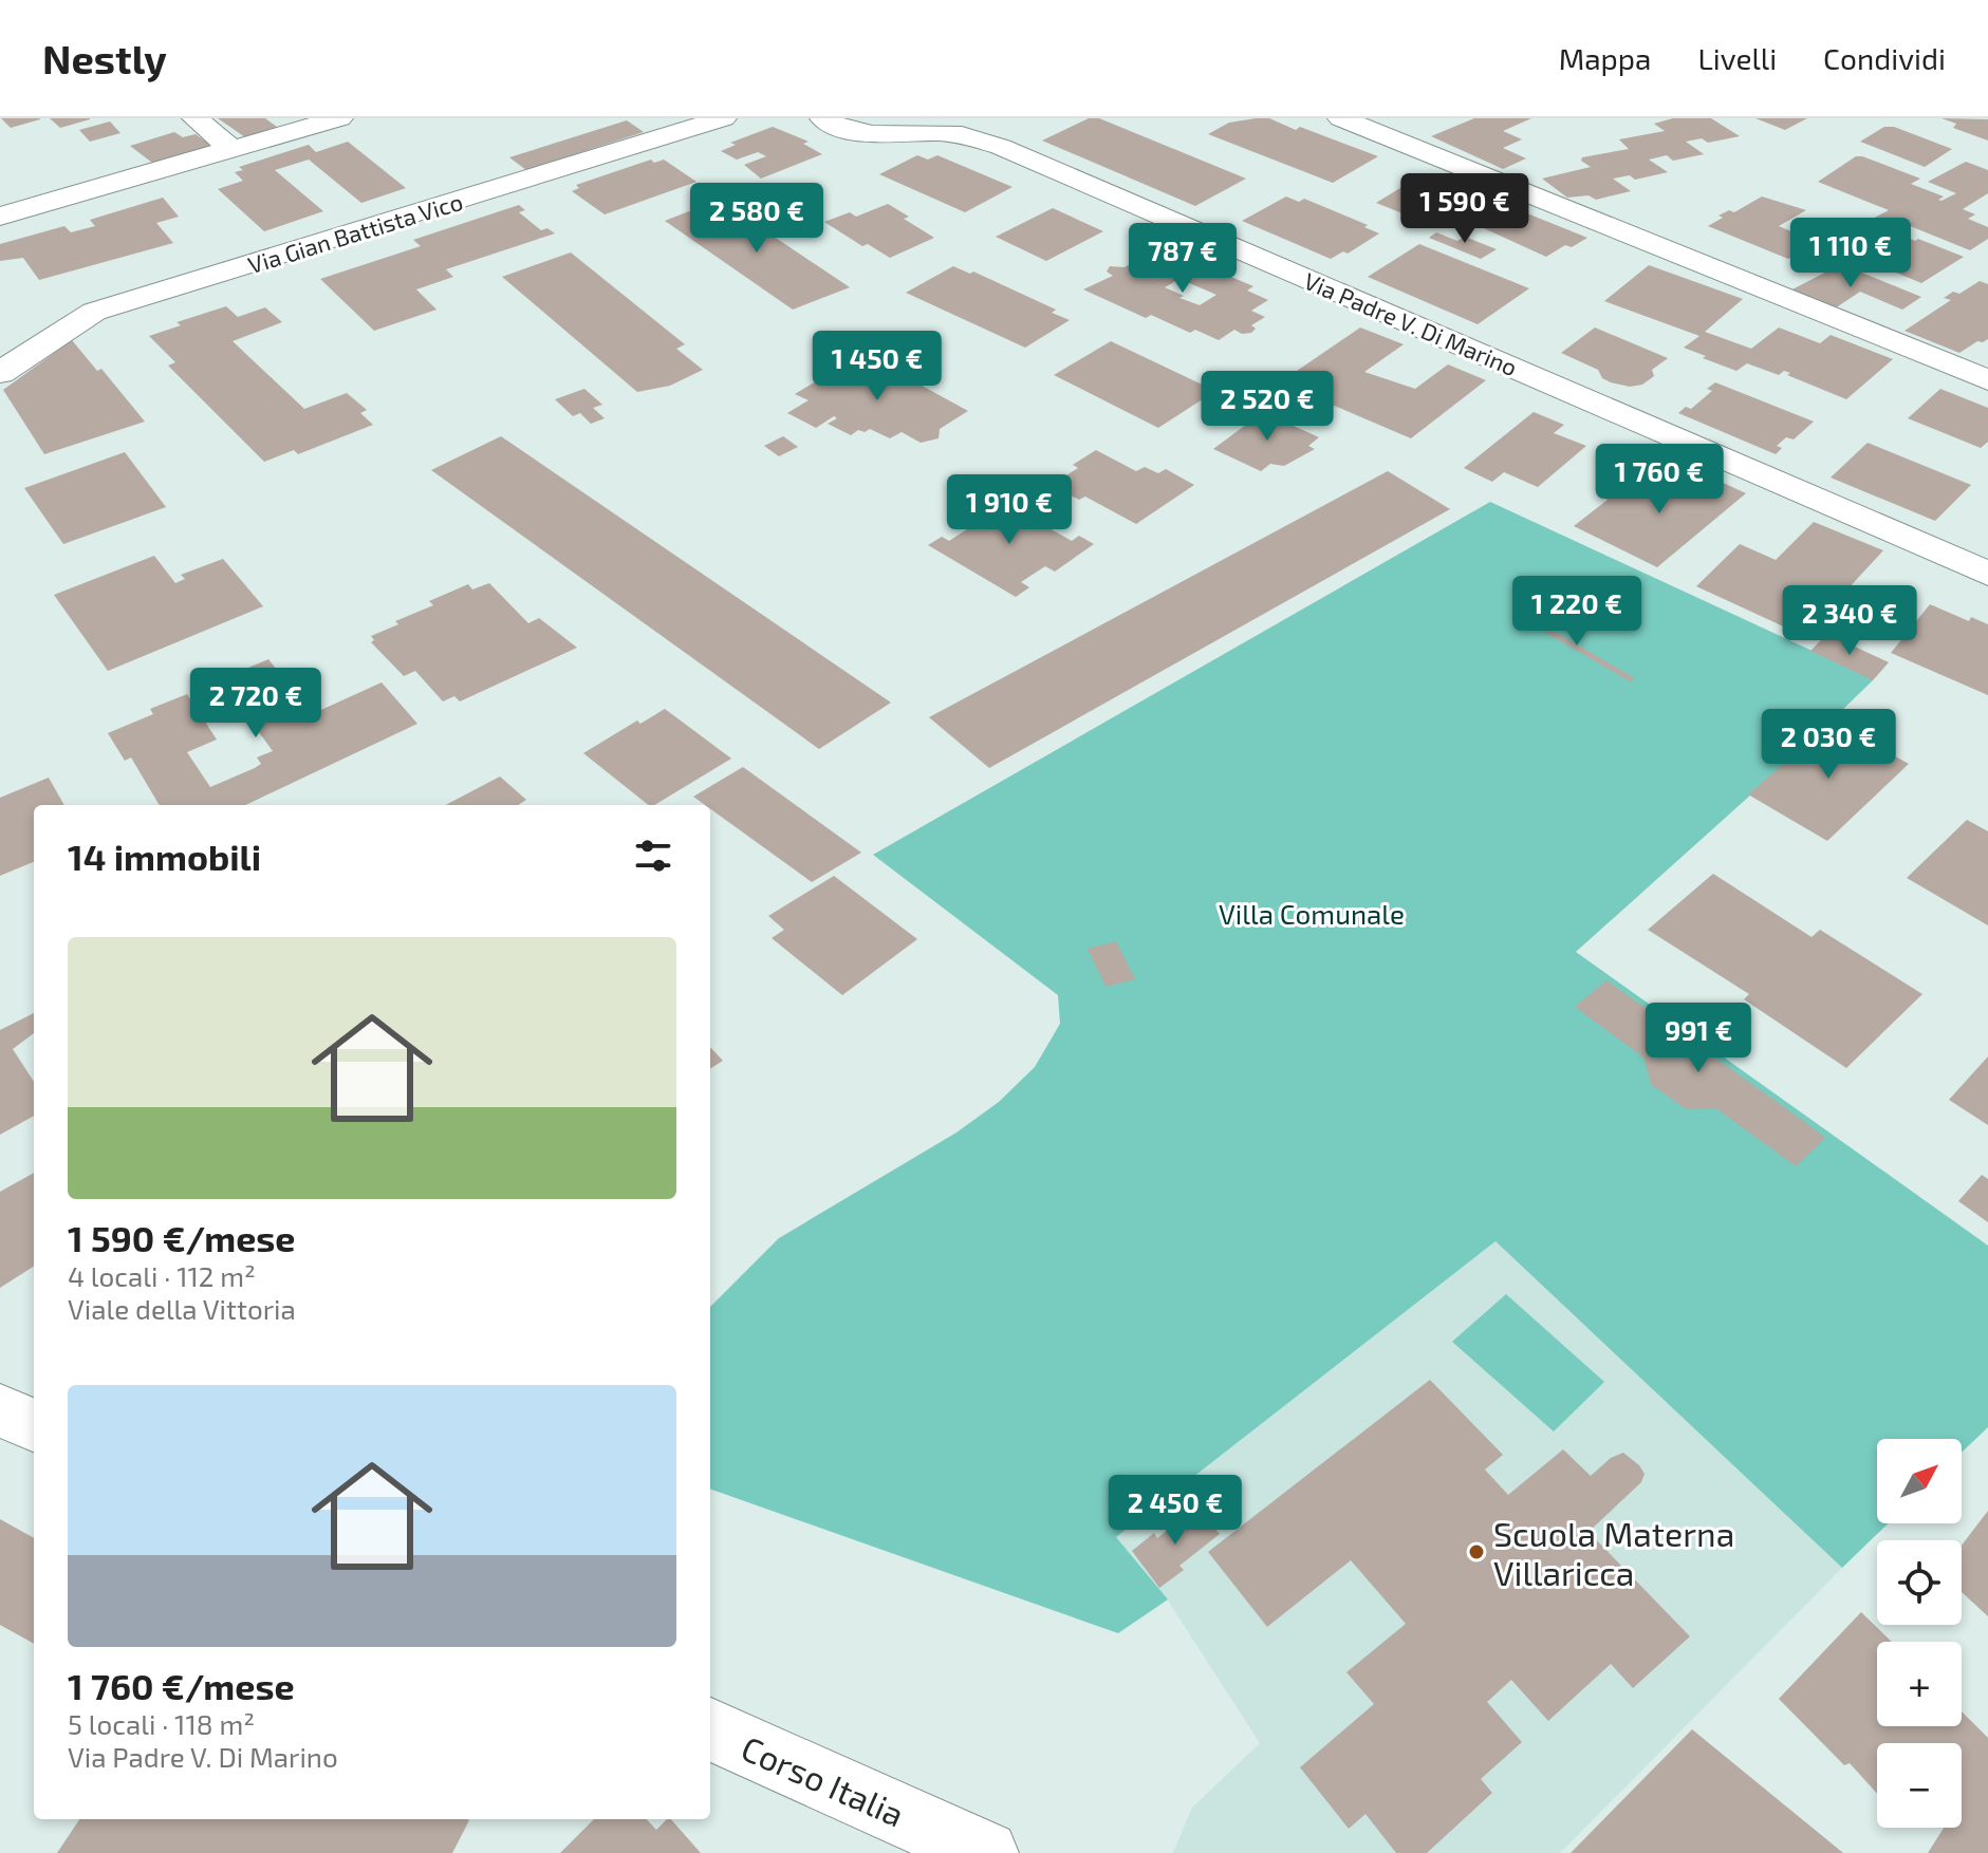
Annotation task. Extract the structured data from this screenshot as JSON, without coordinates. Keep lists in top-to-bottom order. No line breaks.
{"streets":{"street":["Via Gian Battista Vico","Via Padre V. Di Marino","Corso Italia"]},"parks":["Villa Comunale"],"places":["Scuola Materna Villaricca"],"north":"top right","page":{"header":"Nestly","nav":["Mappa","Livelli","Condividi"],"price":["1 590 €","2 580 €","1 110 €","787 €","1 450 €","2 520 €","1 760 €","1 910 €","1 220 €","2 340 €","2 720 €","2 030 €","991 €","2 450 €"],"heading":"14 immobili","list":[{"name":"1 590 €/mese","note":"4 locali · 112 m² · Viale della Vittoria"},{"name":"1 760 €/mese","note":"5 locali · 118 m² · Via Padre V. Di Marino"}],"map_buttons":["+","−"]}}
